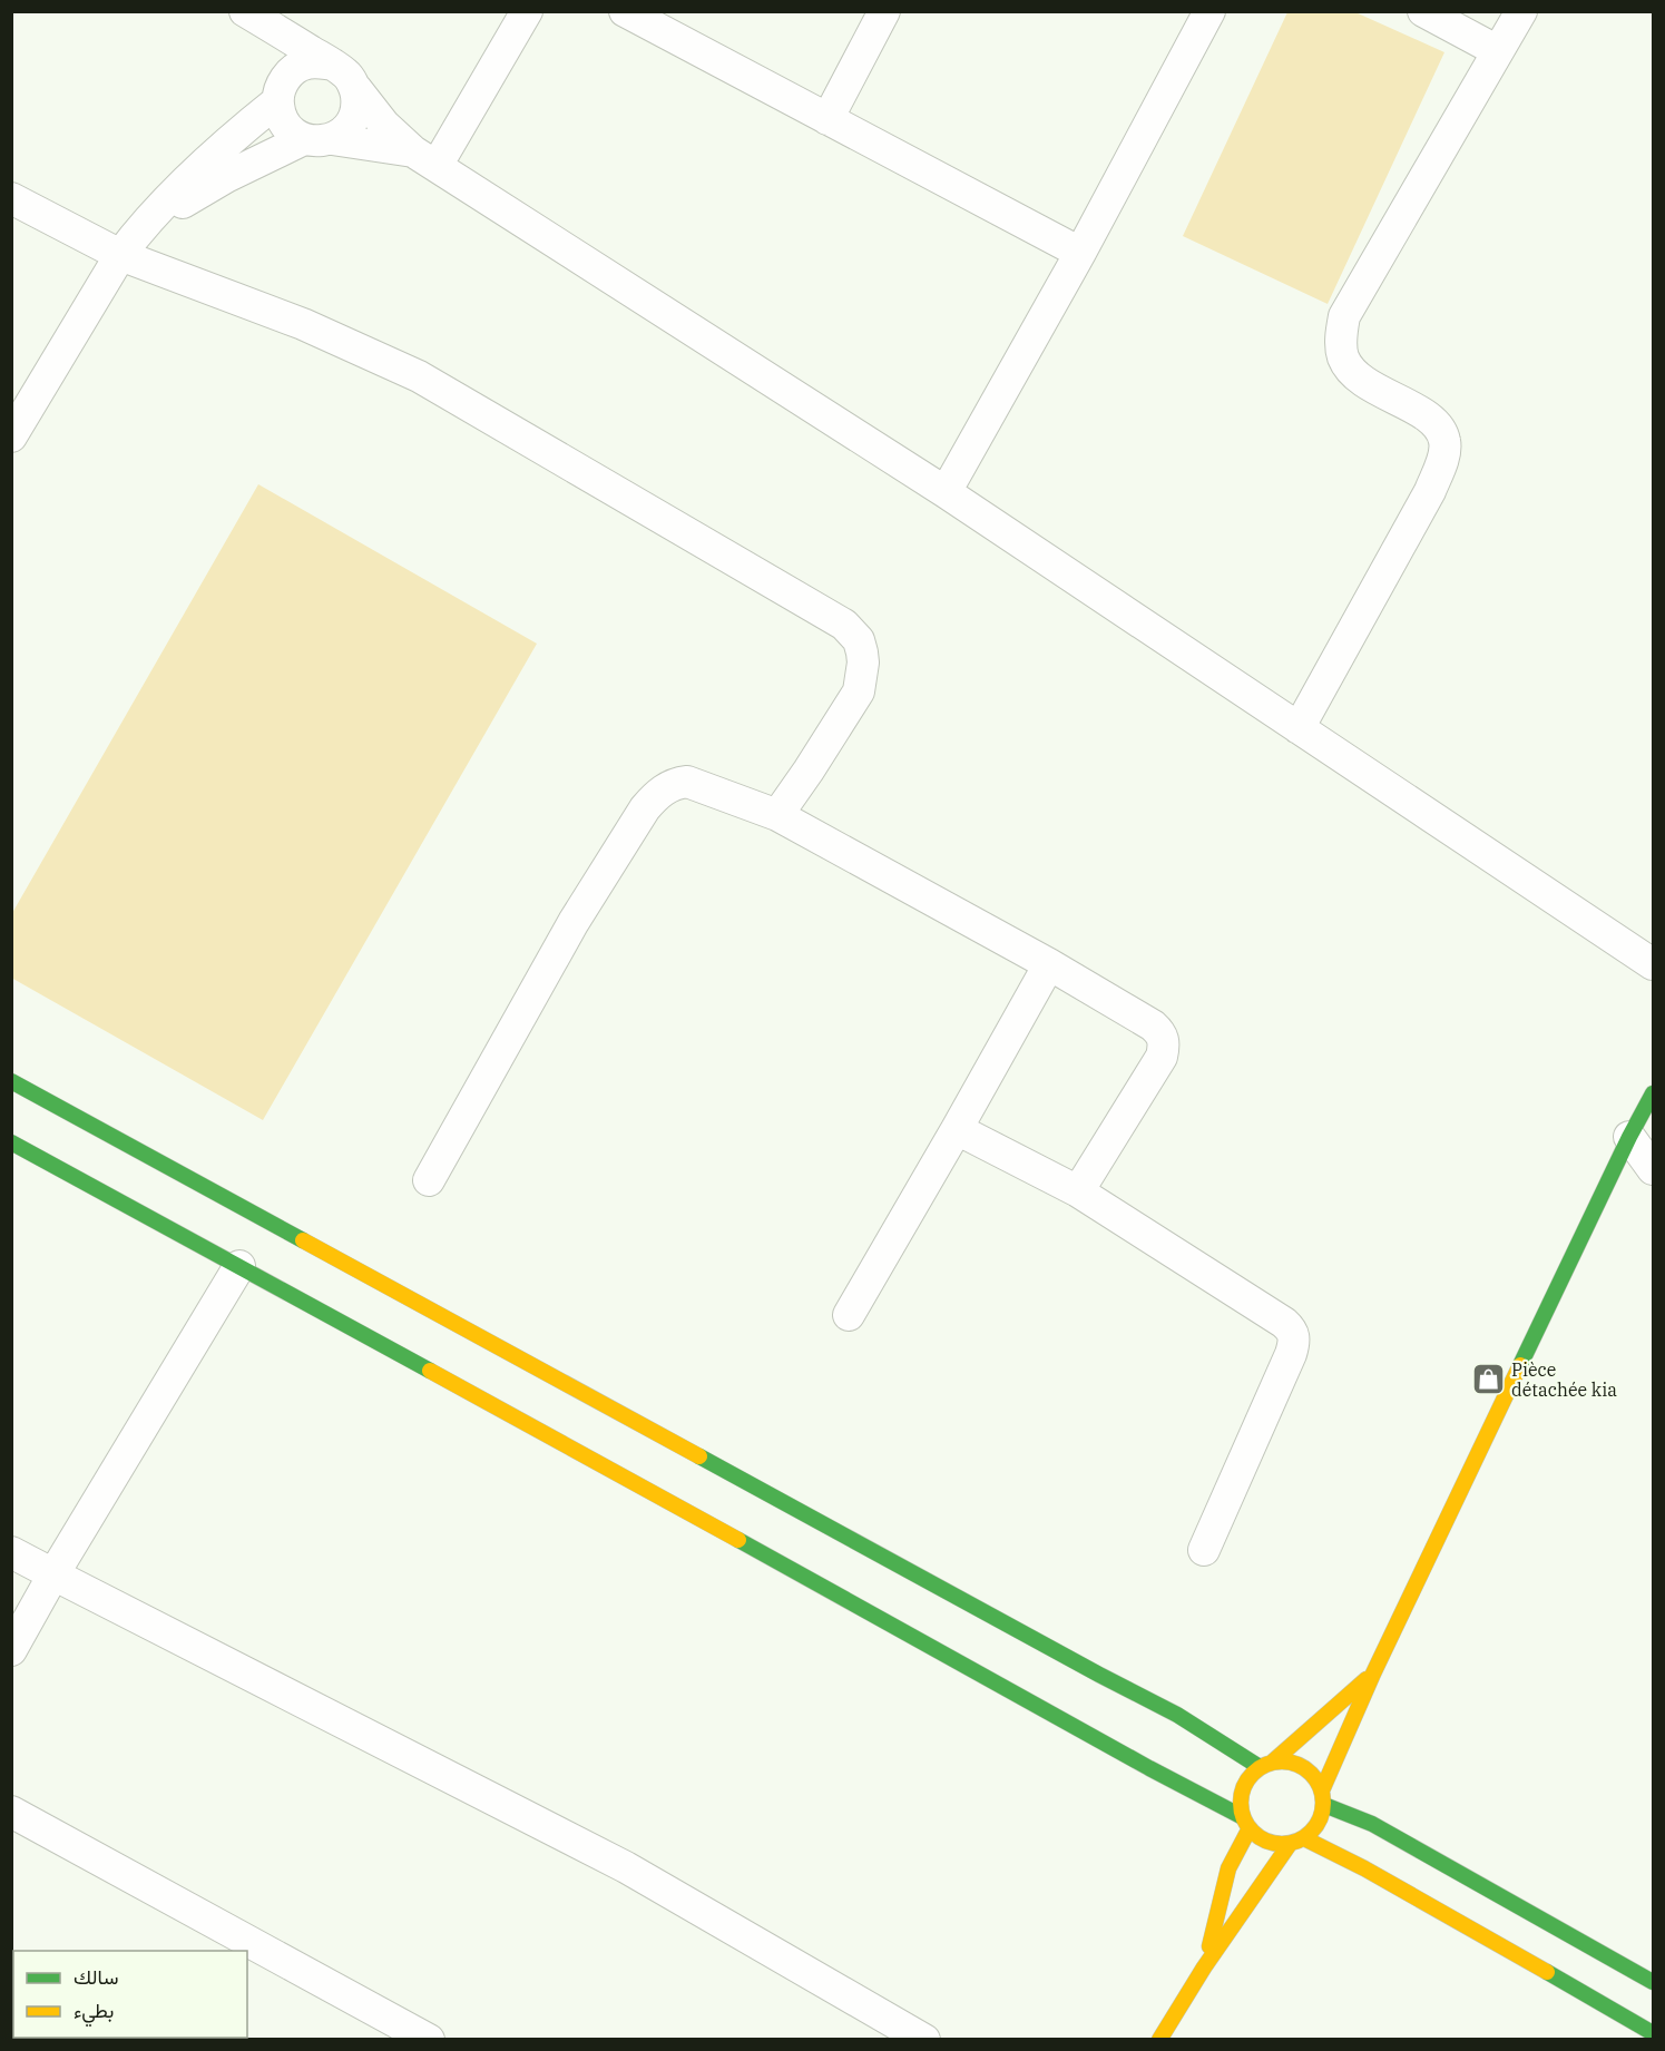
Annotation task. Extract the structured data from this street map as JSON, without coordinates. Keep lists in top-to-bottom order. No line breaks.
{"places":{"shop":["Pièce détachée kia"]},"legend":["سالك","بطيء"]}
